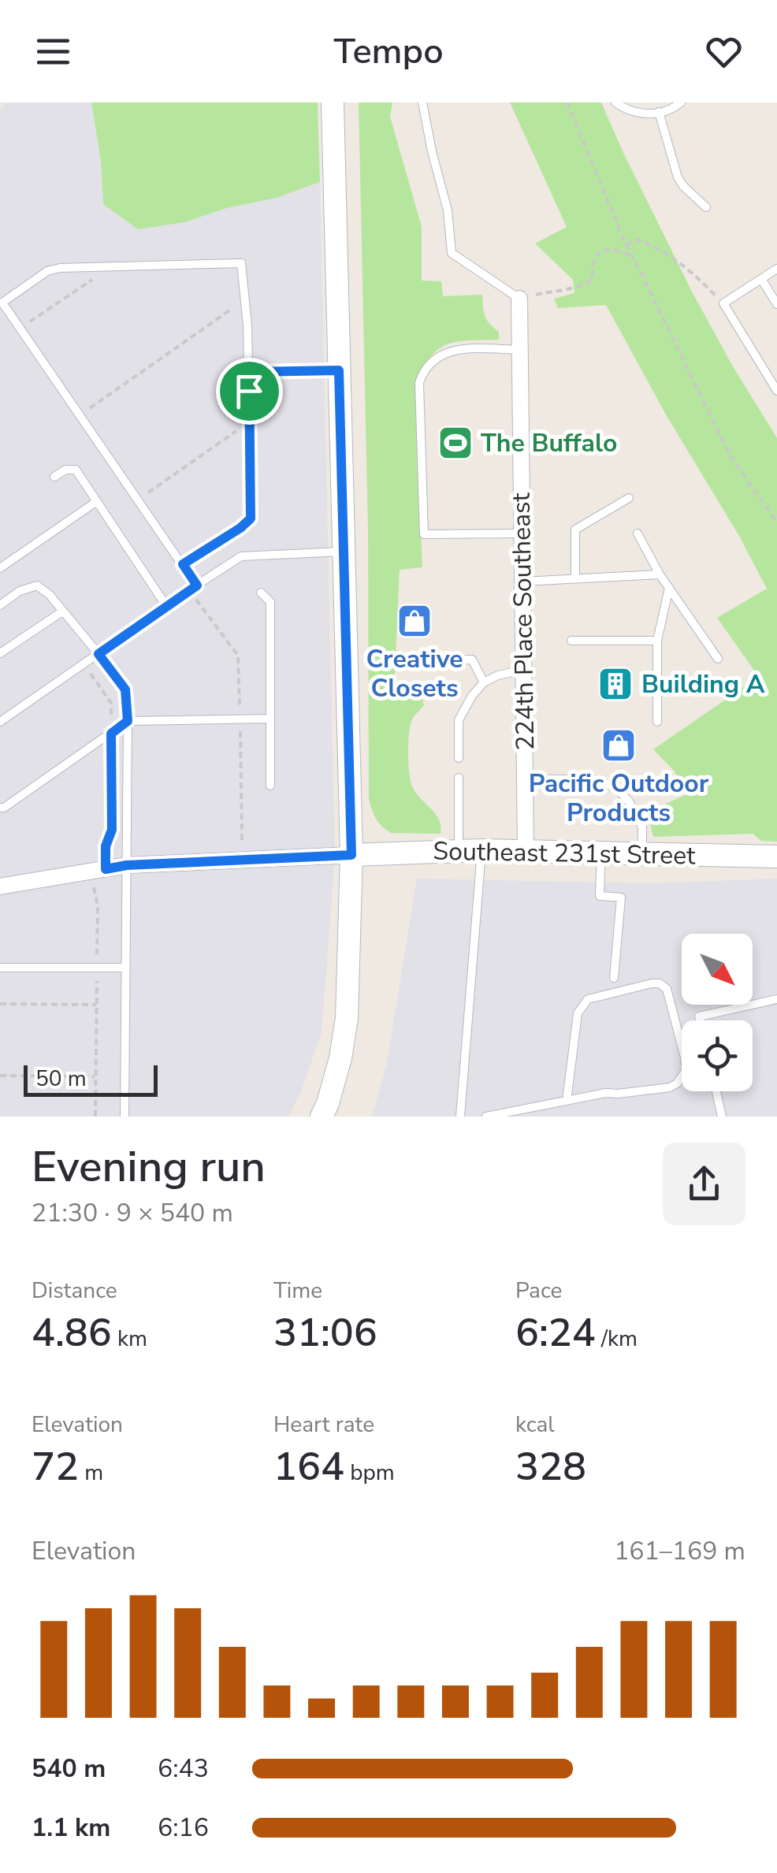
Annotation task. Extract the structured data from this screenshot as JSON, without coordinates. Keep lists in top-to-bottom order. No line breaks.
{"streets":{"street":["224th Place Southeast","Southeast 231st Street"]},"crossings":[["224th Place Southeast","Southeast 231st Street"]],"places":{"sports":["The Buffalo"],"shop":["Creative Closets","Pacific Outdoor Products"],"building":["Building A"]},"scale_bar":"50 m","north":"bottom right","page":{"header":"Tempo","scale":"50 m","heading":["Evening run","21:30 · 9 × 540 m"],"stats":[["Distance","4.86 km"],["Time","31:06"],["Pace","6:24 /km"],["Elevation","72 m"],["Heart rate","164 bpm"],["kcal","328"]],"chart":["Elevation","161–169 m"],"list":[{"name":"540 m","note":"6:43"},{"name":"1.1 km","note":"6:16"}]}}
